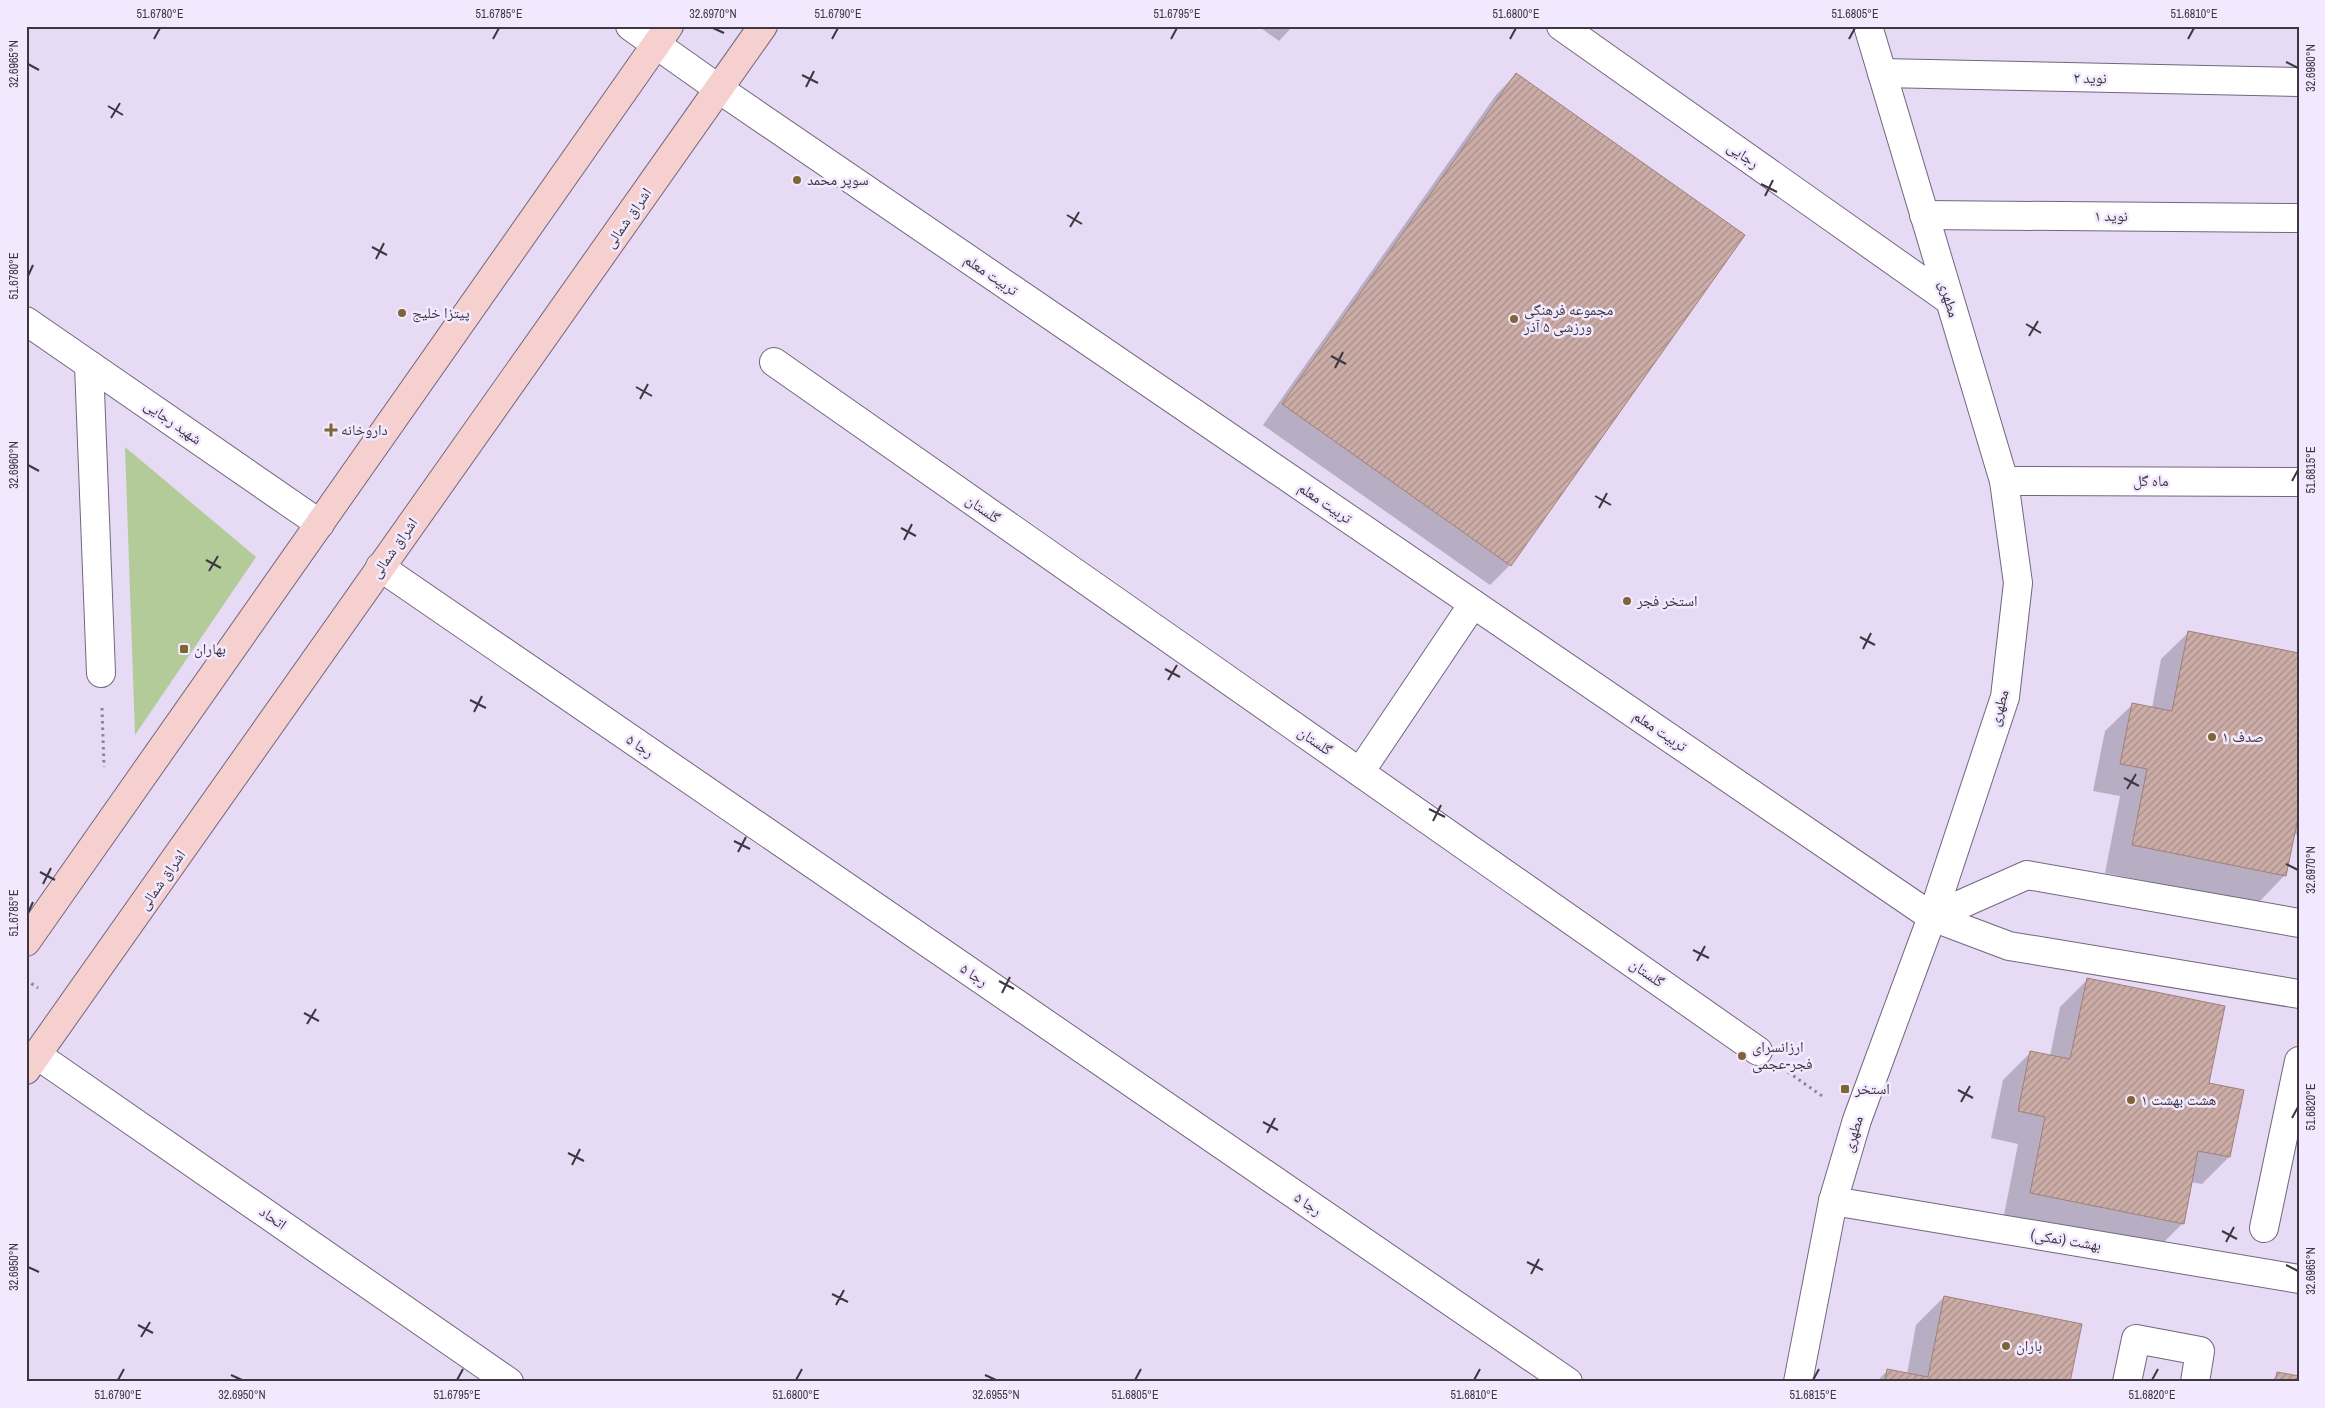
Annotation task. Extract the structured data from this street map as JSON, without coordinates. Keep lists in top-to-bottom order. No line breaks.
{"streets":{"main road":["اشراق شمالی"],"street":["نوید ۲","رجایی","نوید ۱","تربیت معلم","مطهری","شهید رجایی","ماه گل","گلستان","رجا ۵","اتحاد","بهشت (نمکی)"]},"crossings":[["نوید ۲","مطهری"],["رجایی","مطهری"],["نوید ۱","مطهری"],["اشراق شمالی","تربیت معلم"],["اشراق شمالی","رجا ۵"],["اشراق شمالی","اتحاد"],["تربیت معلم","مطهری"],["مطهری","ماه گل"],["مطهری","بهشت (نمکی)"]],"places":{"other":["سوپر محمد","پیتزا خلیج","مجموعه فرهنگی ورزشی ۵ آذر","استخر فجر","صدف ۱","ارزانسرای فجر-عجمی","هشت بهشت ۱","باران"],"health":["داروخانه"],"transit":["بهاران","استخر"]},"coordinates":["51.6780°E","51.6785°E","32.6970°N","51.6790°E","51.6795°E","51.6800°E","51.6805°E","51.6810°E","32.6965°N","32.6980°N","32.6960°N","51.6815°E","51.6820°E","32.6950°N","32.6955°N"]}
